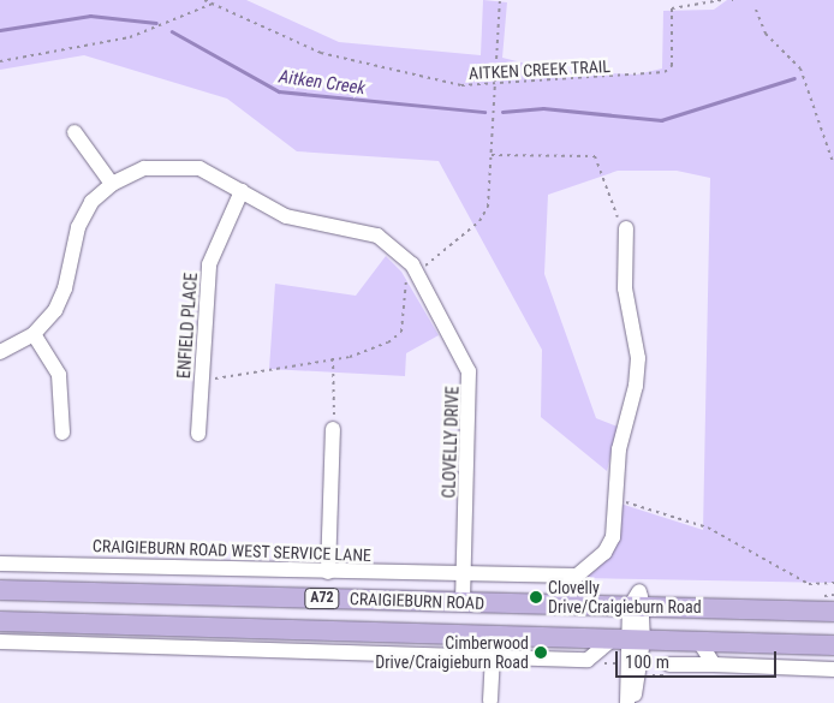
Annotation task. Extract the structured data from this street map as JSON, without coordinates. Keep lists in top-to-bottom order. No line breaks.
{"streets":{"main road":["A72","CRAIGIEBURN ROAD"],"street":["ENFIELD PLACE","CLOVELLY DRIVE","CRAIGIEBURN ROAD WEST SERVICE LANE"],"path":["AITKEN CREEK TRAIL"]},"crossings":[["ENFIELD PLACE","CLOVELLY DRIVE"],["CLOVELLY DRIVE","CRAIGIEBURN ROAD WEST SERVICE LANE"],["CLOVELLY DRIVE","CRAIGIEBURN ROAD"]],"water":["Aitken Creek"],"places":["Clovelly Drive/Craigieburn Road","Cimberwood Drive/Craigieburn Road"],"scale_bar":"100 m"}
